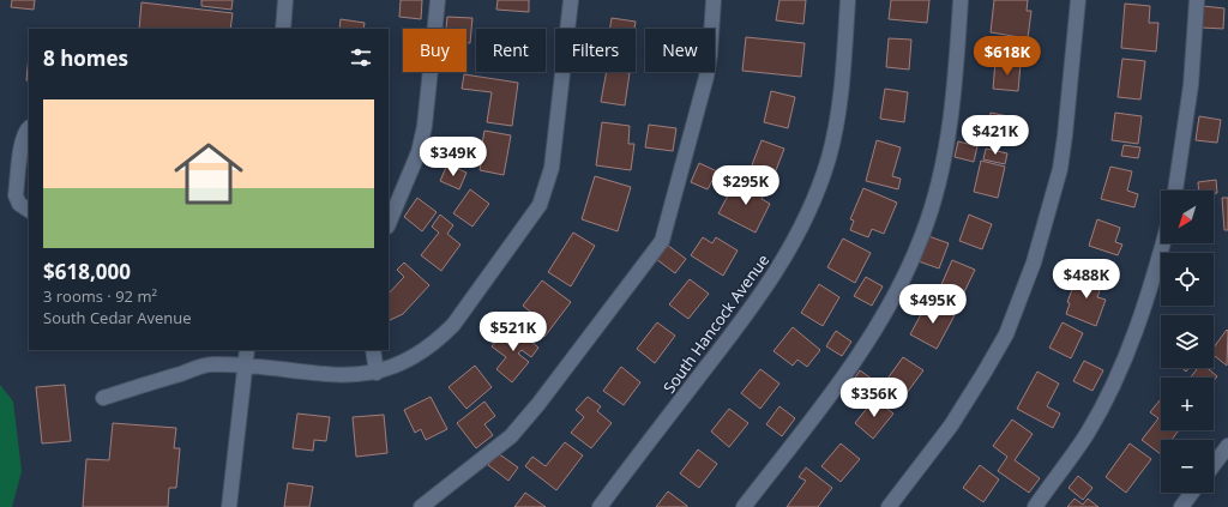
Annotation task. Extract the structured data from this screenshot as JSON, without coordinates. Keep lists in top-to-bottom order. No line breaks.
{"streets":{"street":["South Hancock Avenue"]},"north":"bottom left","page":{"chip":["Buy","Rent","Filters","New"],"heading":"8 homes","price":["$618K","$421K","$349K","$295K","$488K","$495K","$521K","$356K"],"list":[{"name":"$618,000","note":"3 rooms · 92 m² · South Cedar Avenue"}],"map_buttons":["+","−"]}}
